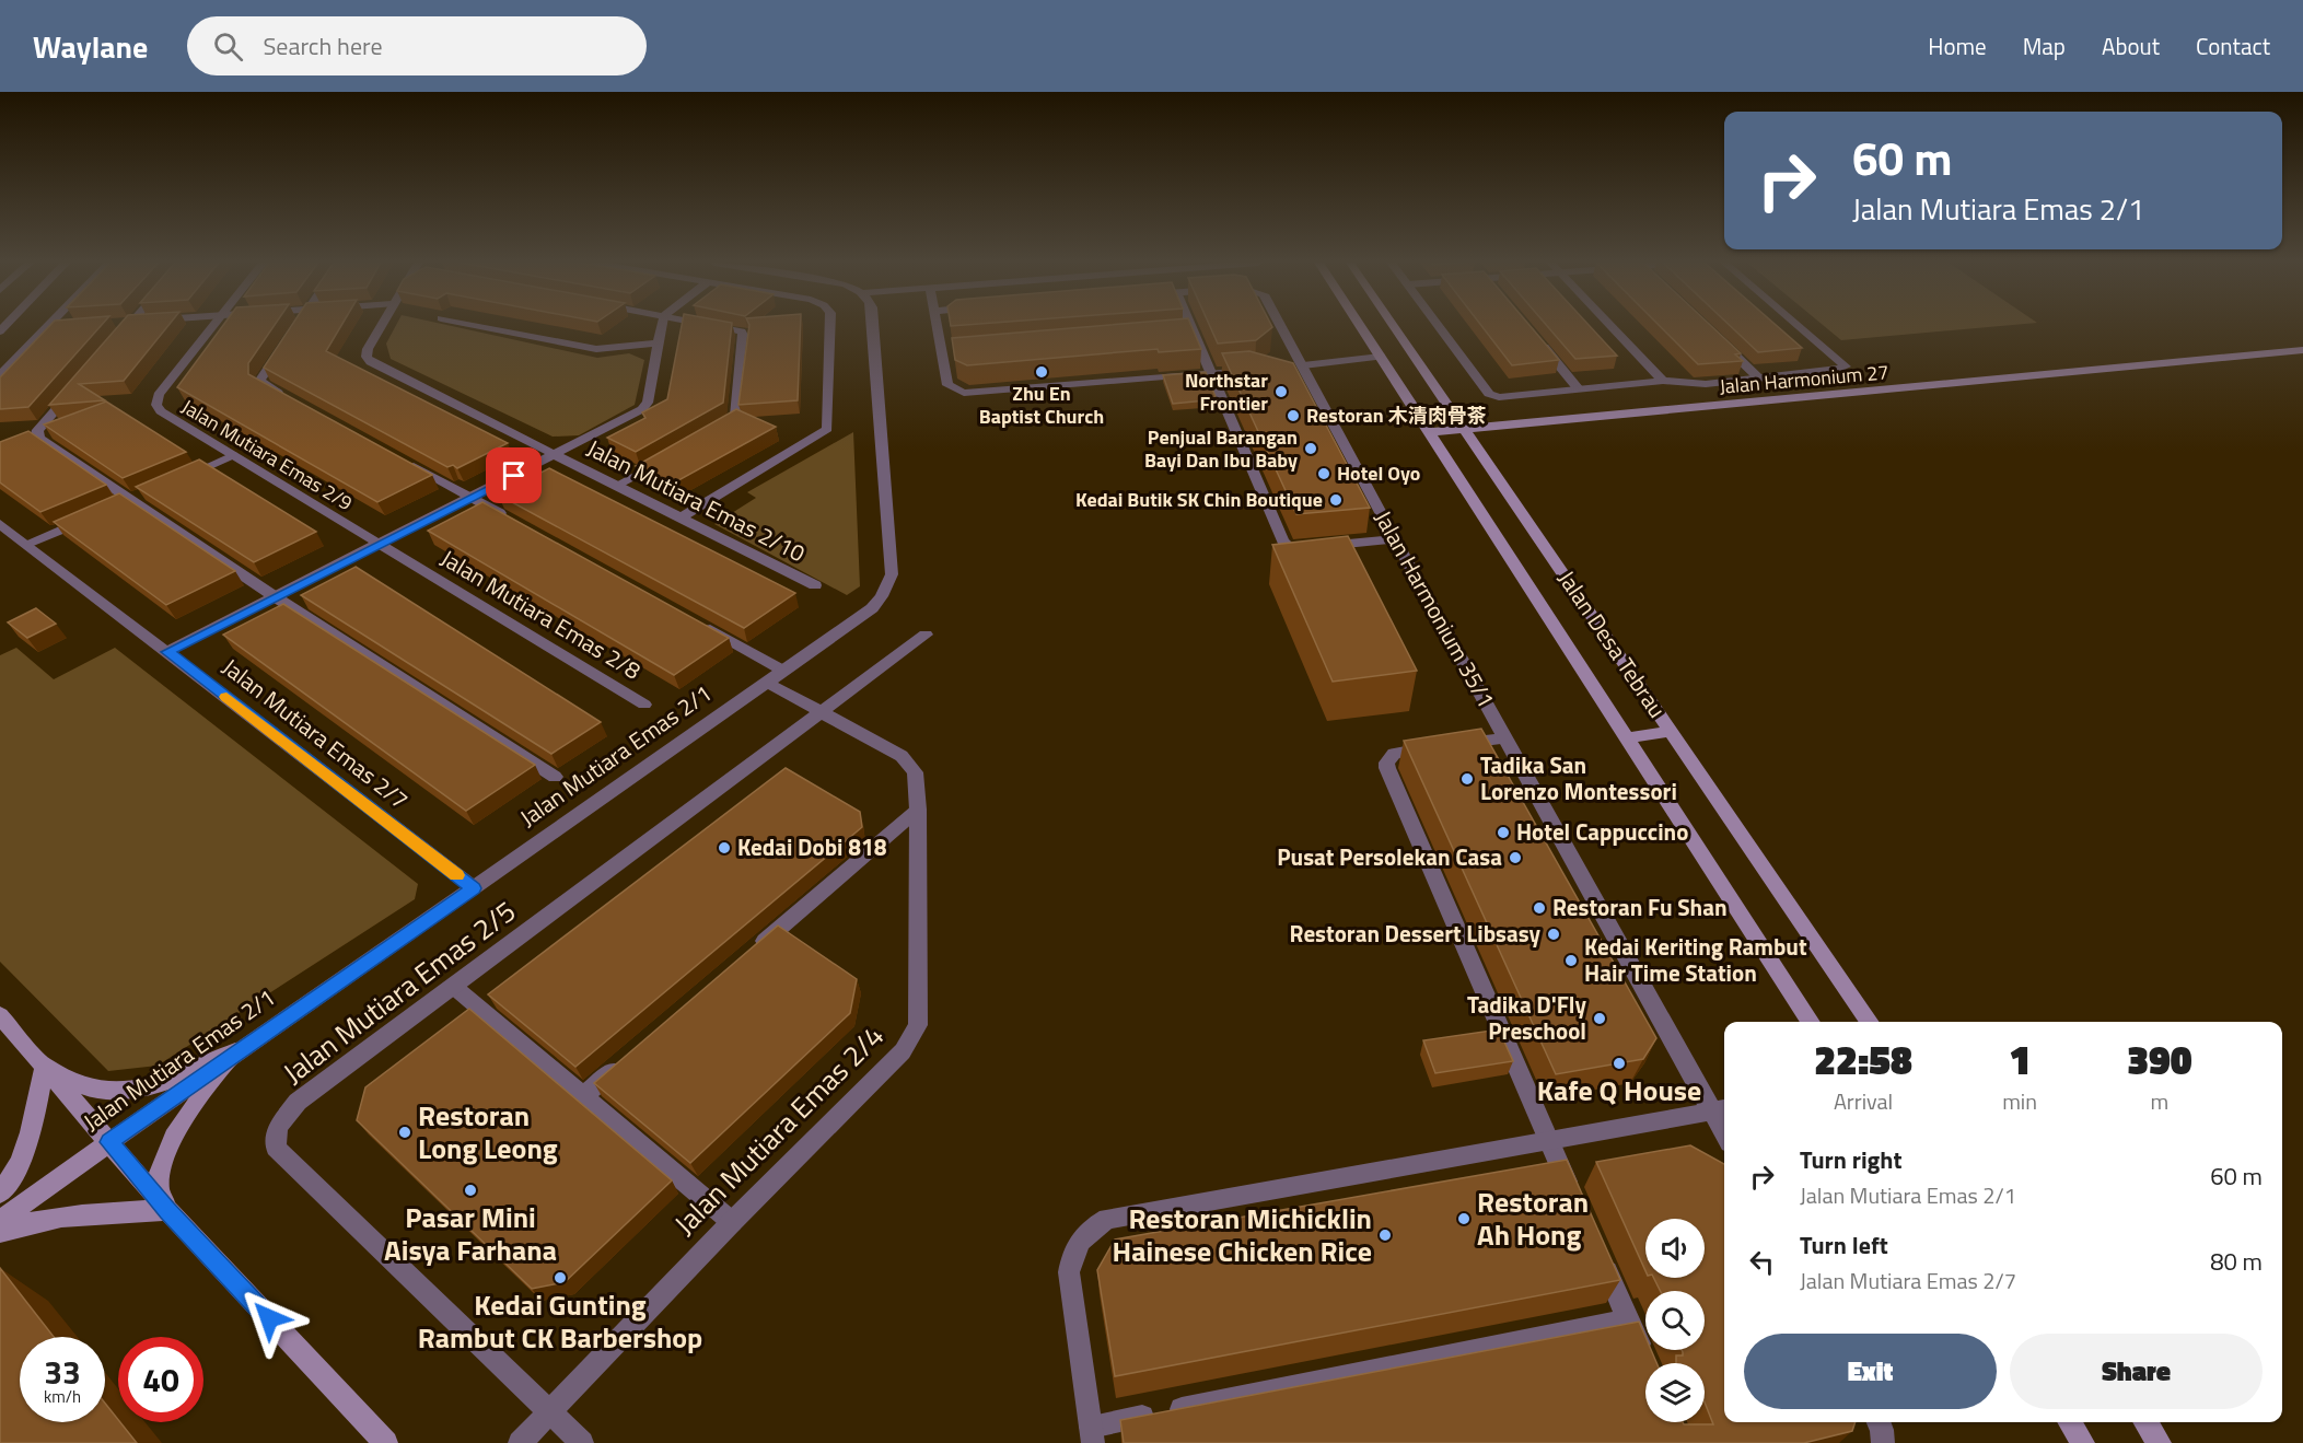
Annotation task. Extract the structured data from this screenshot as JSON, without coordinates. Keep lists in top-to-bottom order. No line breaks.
{"streets":{"street":["Jalan Harmonium 27","Jalan Mutiara Emas 2/9","Jalan Mutiara Emas 2/10","Jalan Harmonium 35/1","Jalan Mutiara Emas 2/8","Jalan Desa Tebrau","Jalan Mutiara Emas 2/7","Jalan Mutiara Emas 2/1","Jalan Mutiara Emas 2/5","Jalan Mutiara Emas 2/4"]},"crossings":[["Jalan Harmonium 27","Jalan Desa Tebrau"],["Jalan Mutiara Emas 2/9","Jalan Mutiara Emas 2/8"],["Jalan Mutiara Emas 2/7","Jalan Mutiara Emas 2/1"],["Jalan Mutiara Emas 2/1","Jalan Mutiara Emas 2/4"],["Jalan Mutiara Emas 2/5","Jalan Mutiara Emas 2/4"]],"places":["Zhu En Baptist Church","Northstar Frontier","Restoran 木清肉骨茶","Penjual Barangan Bayi Dan Ibu Baby","Hotel Oyo","Kedai Butik SK Chin Boutique","Tadika San Lorenzo Montessori","Hotel Cappuccino","Kedai Dobi 818","Pusat Persolekan Casa","Restoran Fu Shan","Restoran Dessert Libsasy","Kedai Keriting Rambut Hair Time Station","Tadika D'Fly Preschool","Kafe Q House","Restoran Long Leong","Pasar Mini Aisya Farhana","Restoran Ah Hong","Restoran Michicklin Hainese Chicken Rice","Kedai Gunting Rambut CK Barbershop"],"page":{"header":"Waylane","search":"Search here","nav":["Home","Map","About","Contact"],"turn":["60 m","Jalan Mutiara Emas 2/1"],"eta":["22:58","Arrival","1","min","390","m"],"list":[{"name":"Turn right","note":"Jalan Mutiara Emas 2/1","value":"60 m"},{"name":"Turn left","note":"Jalan Mutiara Emas 2/7","value":"80 m"}],"buttons":["Exit","Share"],"speed":"33 km/h","limit":"40"}}
